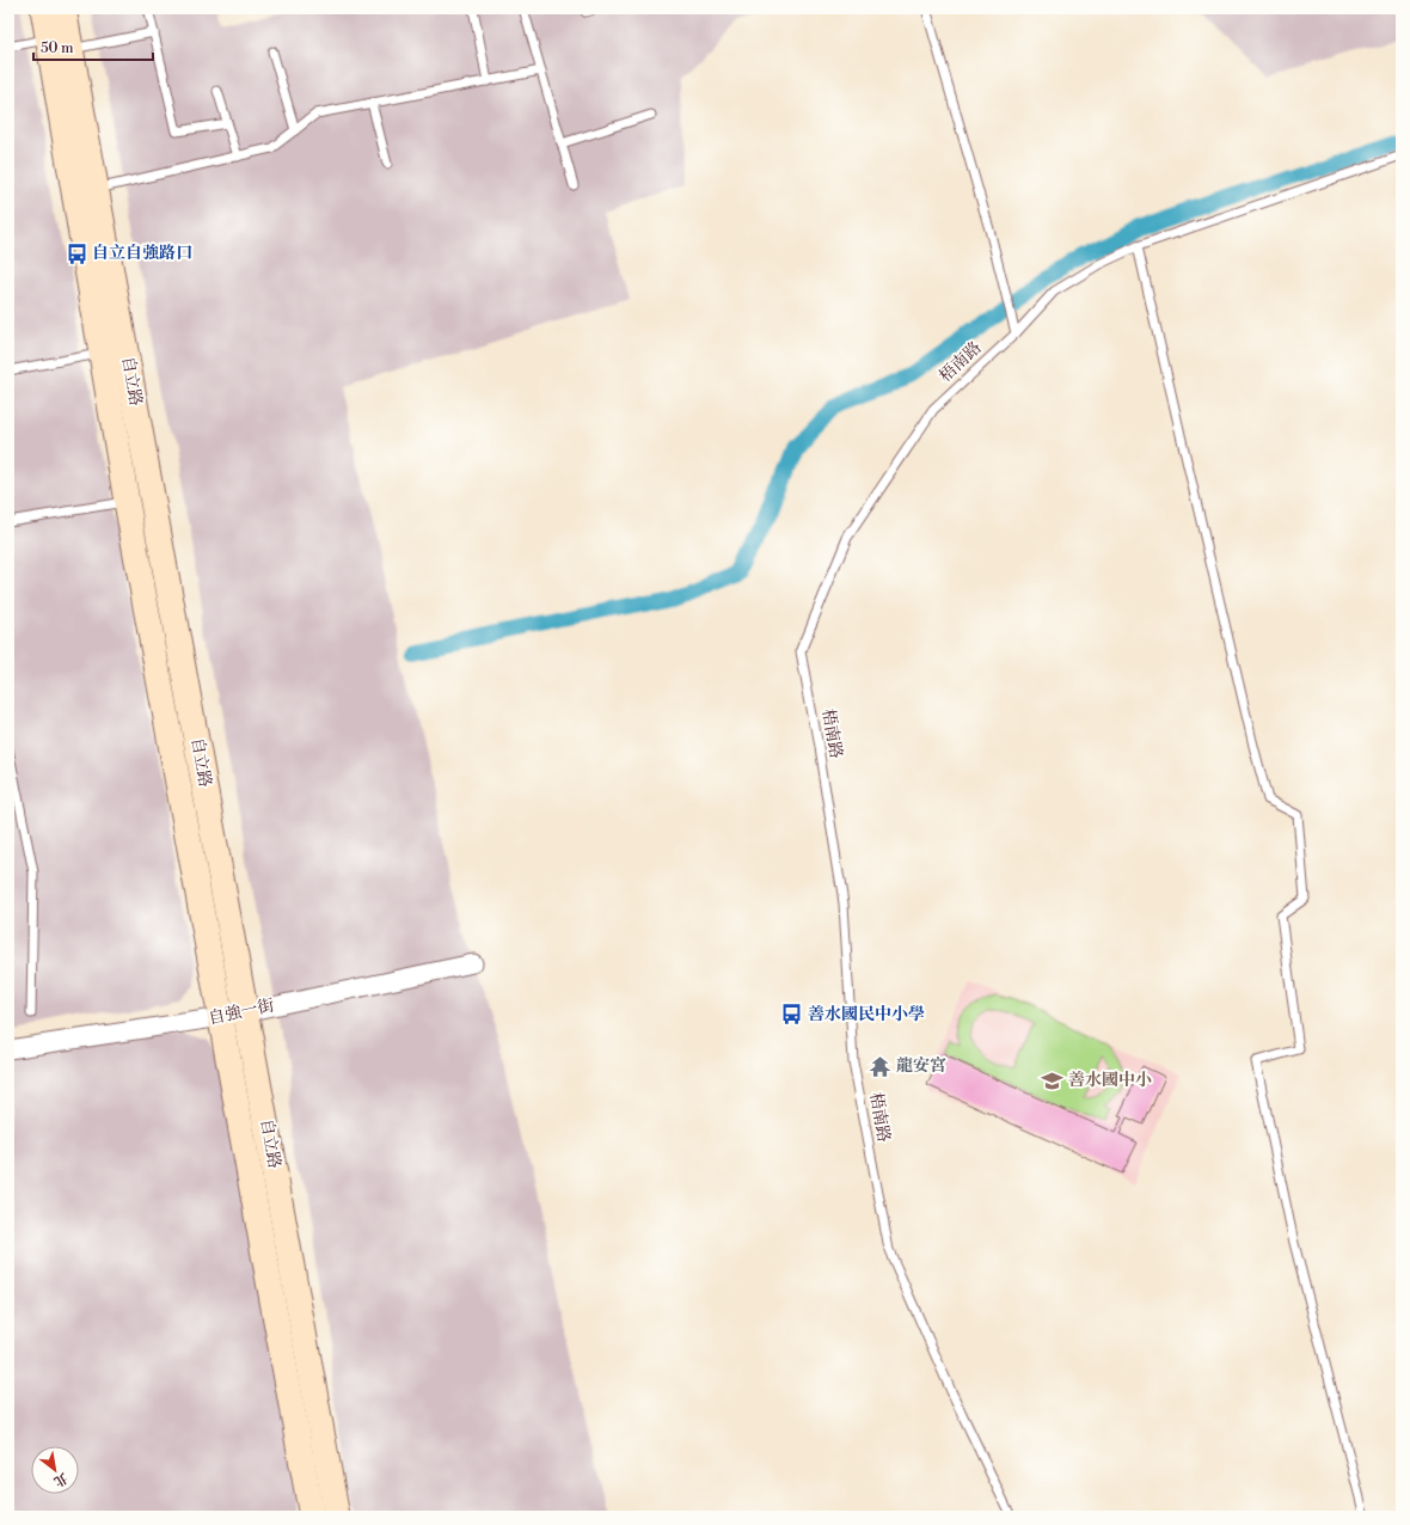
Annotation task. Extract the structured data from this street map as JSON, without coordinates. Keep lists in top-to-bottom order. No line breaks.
{"streets":{"street":["自立路","自強一街"],"lane":["梧南路"]},"crossings":[["自立路","自強一街"]],"places":{"bus stop":["自立自強路口","善水國民中小學"],"temple":["龍安宮"],"school or university":["善水國中小"]},"scale_bar":"50 m","north":"bottom right"}
